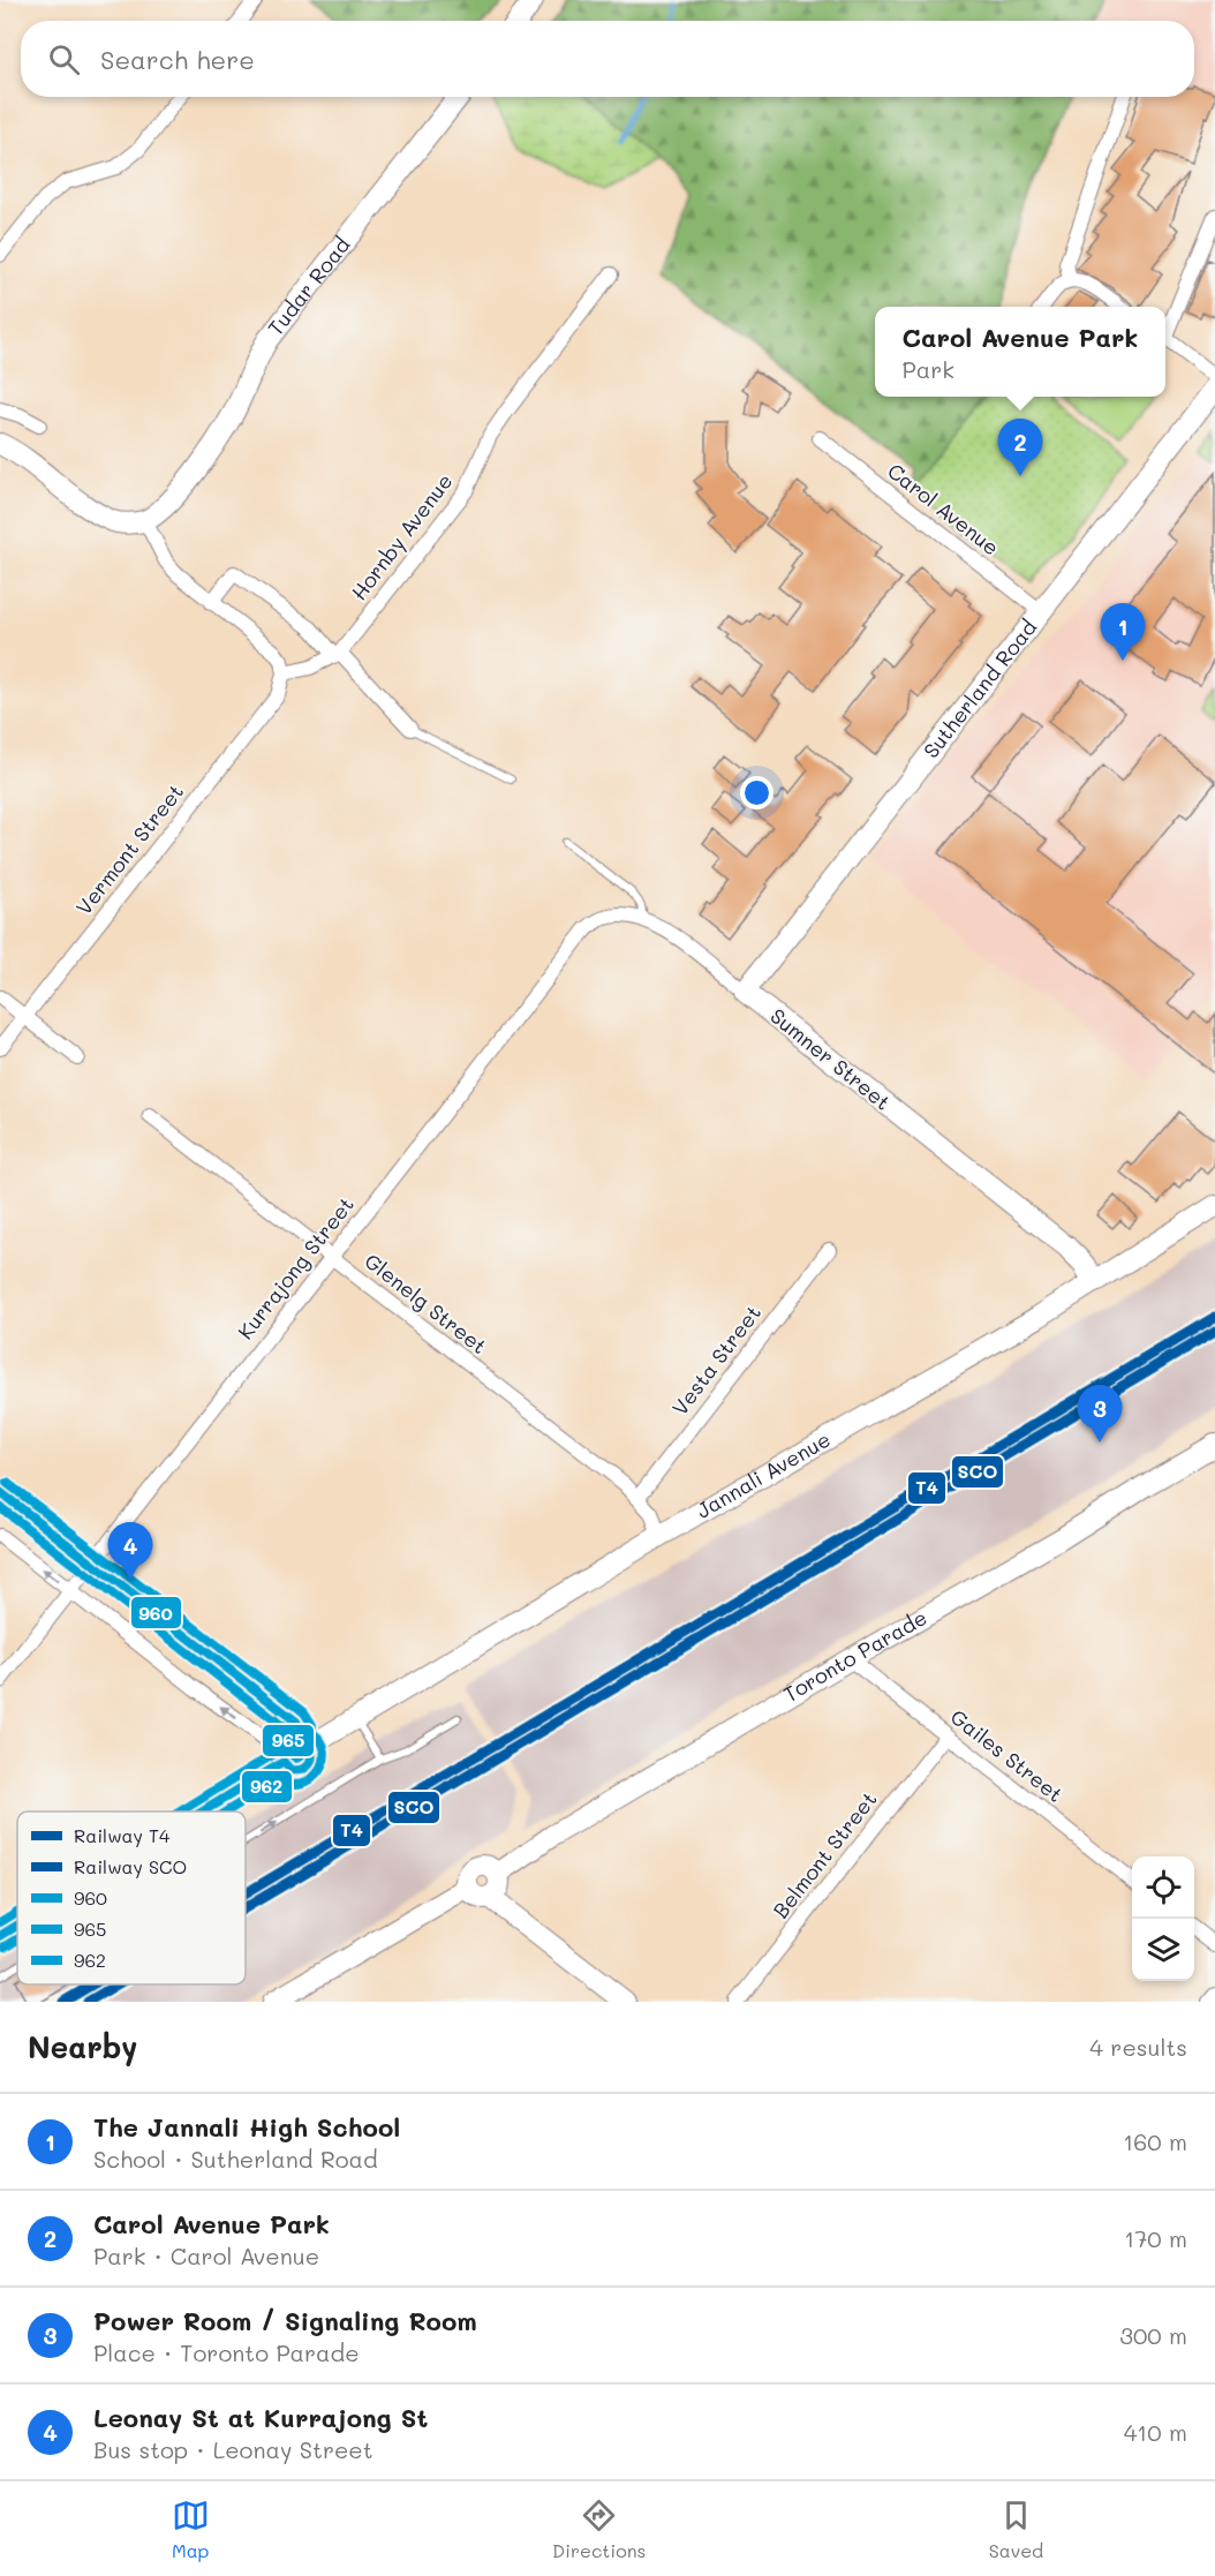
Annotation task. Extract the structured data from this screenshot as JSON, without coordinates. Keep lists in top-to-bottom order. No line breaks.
{"streets":{"street":["Tudar Road","Carol Avenue","Hornby Avenue","Sutherland Road","Vermont Street","Sumner Street","Kurrajong Street","Glenelg Street","Vesta Street","Jannali Avenue","Toronto Parade","Gailes Street","Belmont Street"]},"crossings":[["Carol Avenue","Sutherland Road"],["Sutherland Road","Sumner Street"],["Sumner Street","Kurrajong Street"],["Sumner Street","Jannali Avenue"],["Kurrajong Street","Glenelg Street"],["Glenelg Street","Vesta Street"],["Glenelg Street","Jannali Avenue"],["Toronto Parade","Gailes Street"],["Gailes Street","Belmont Street"]],"lines":["rail line T4","rail line SCO","transit line 962","transit line 960","transit line 965"],"legend":["Railway T4","Railway SCO","960","965","962"],"page":{"search":"Search here","popup":["Carol Avenue Park","Park"],"pins":["2","1","3","4"],"heading":["Nearby","4 results"],"list":[{"mark":"1","name":"The Jannali High School","note":"School · Sutherland Road","value":"160 m"},{"mark":"2","name":"Carol Avenue Park","note":"Park · Carol Avenue","value":"170 m"},{"mark":"3","name":"Power Room / Signaling Room","note":"Place · Toronto Parade","value":"300 m"},{"mark":"4","name":"Leonay St at Kurrajong St","note":"Bus stop · Leonay Street","value":"410 m"}],"nav":["Map","Directions","Saved"]}}
